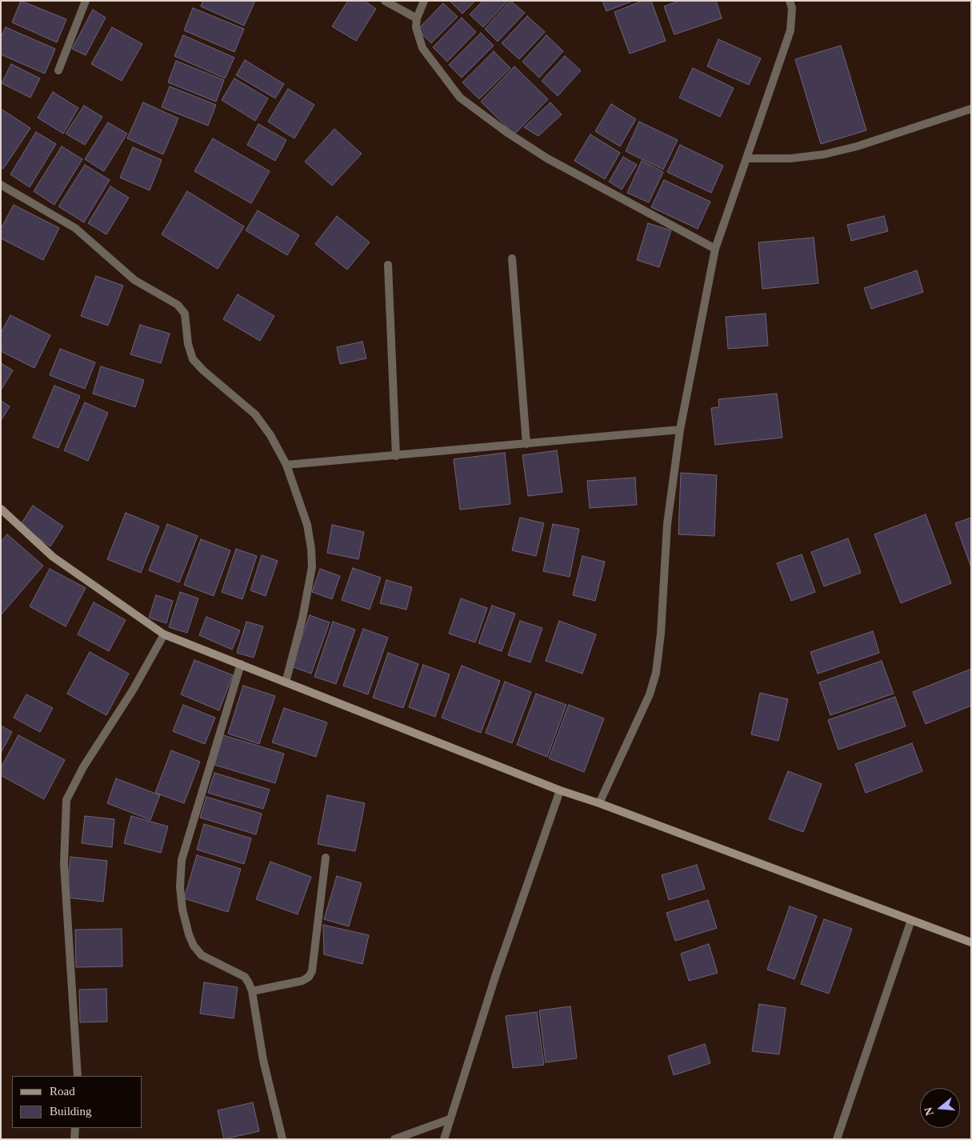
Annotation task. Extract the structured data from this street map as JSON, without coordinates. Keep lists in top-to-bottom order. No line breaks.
{"legend":["Road","Building"],"north":"left"}
